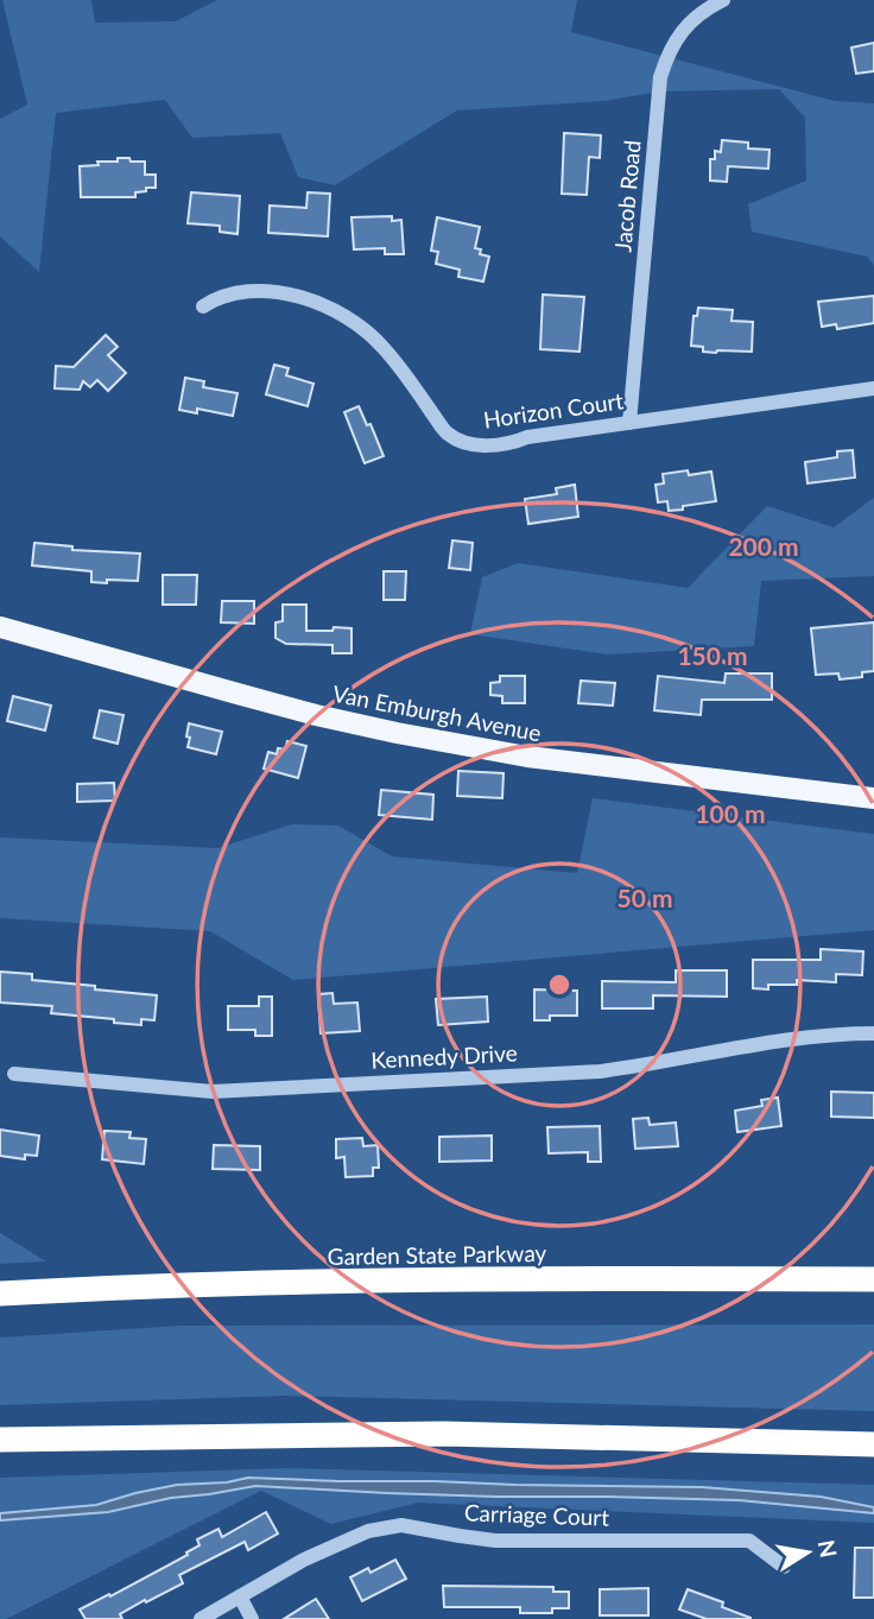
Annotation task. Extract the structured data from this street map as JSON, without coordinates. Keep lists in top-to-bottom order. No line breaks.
{"streets":{"highway":["Garden State Parkway"],"main road":["Van Emburgh Avenue"],"street":["Jacob Road","Horizon Court","Kennedy Drive","Carriage Court"]},"crossings":[["Jacob Road","Horizon Court"]],"north":"right","rings":["200 m","150 m","100 m","50 m"]}
